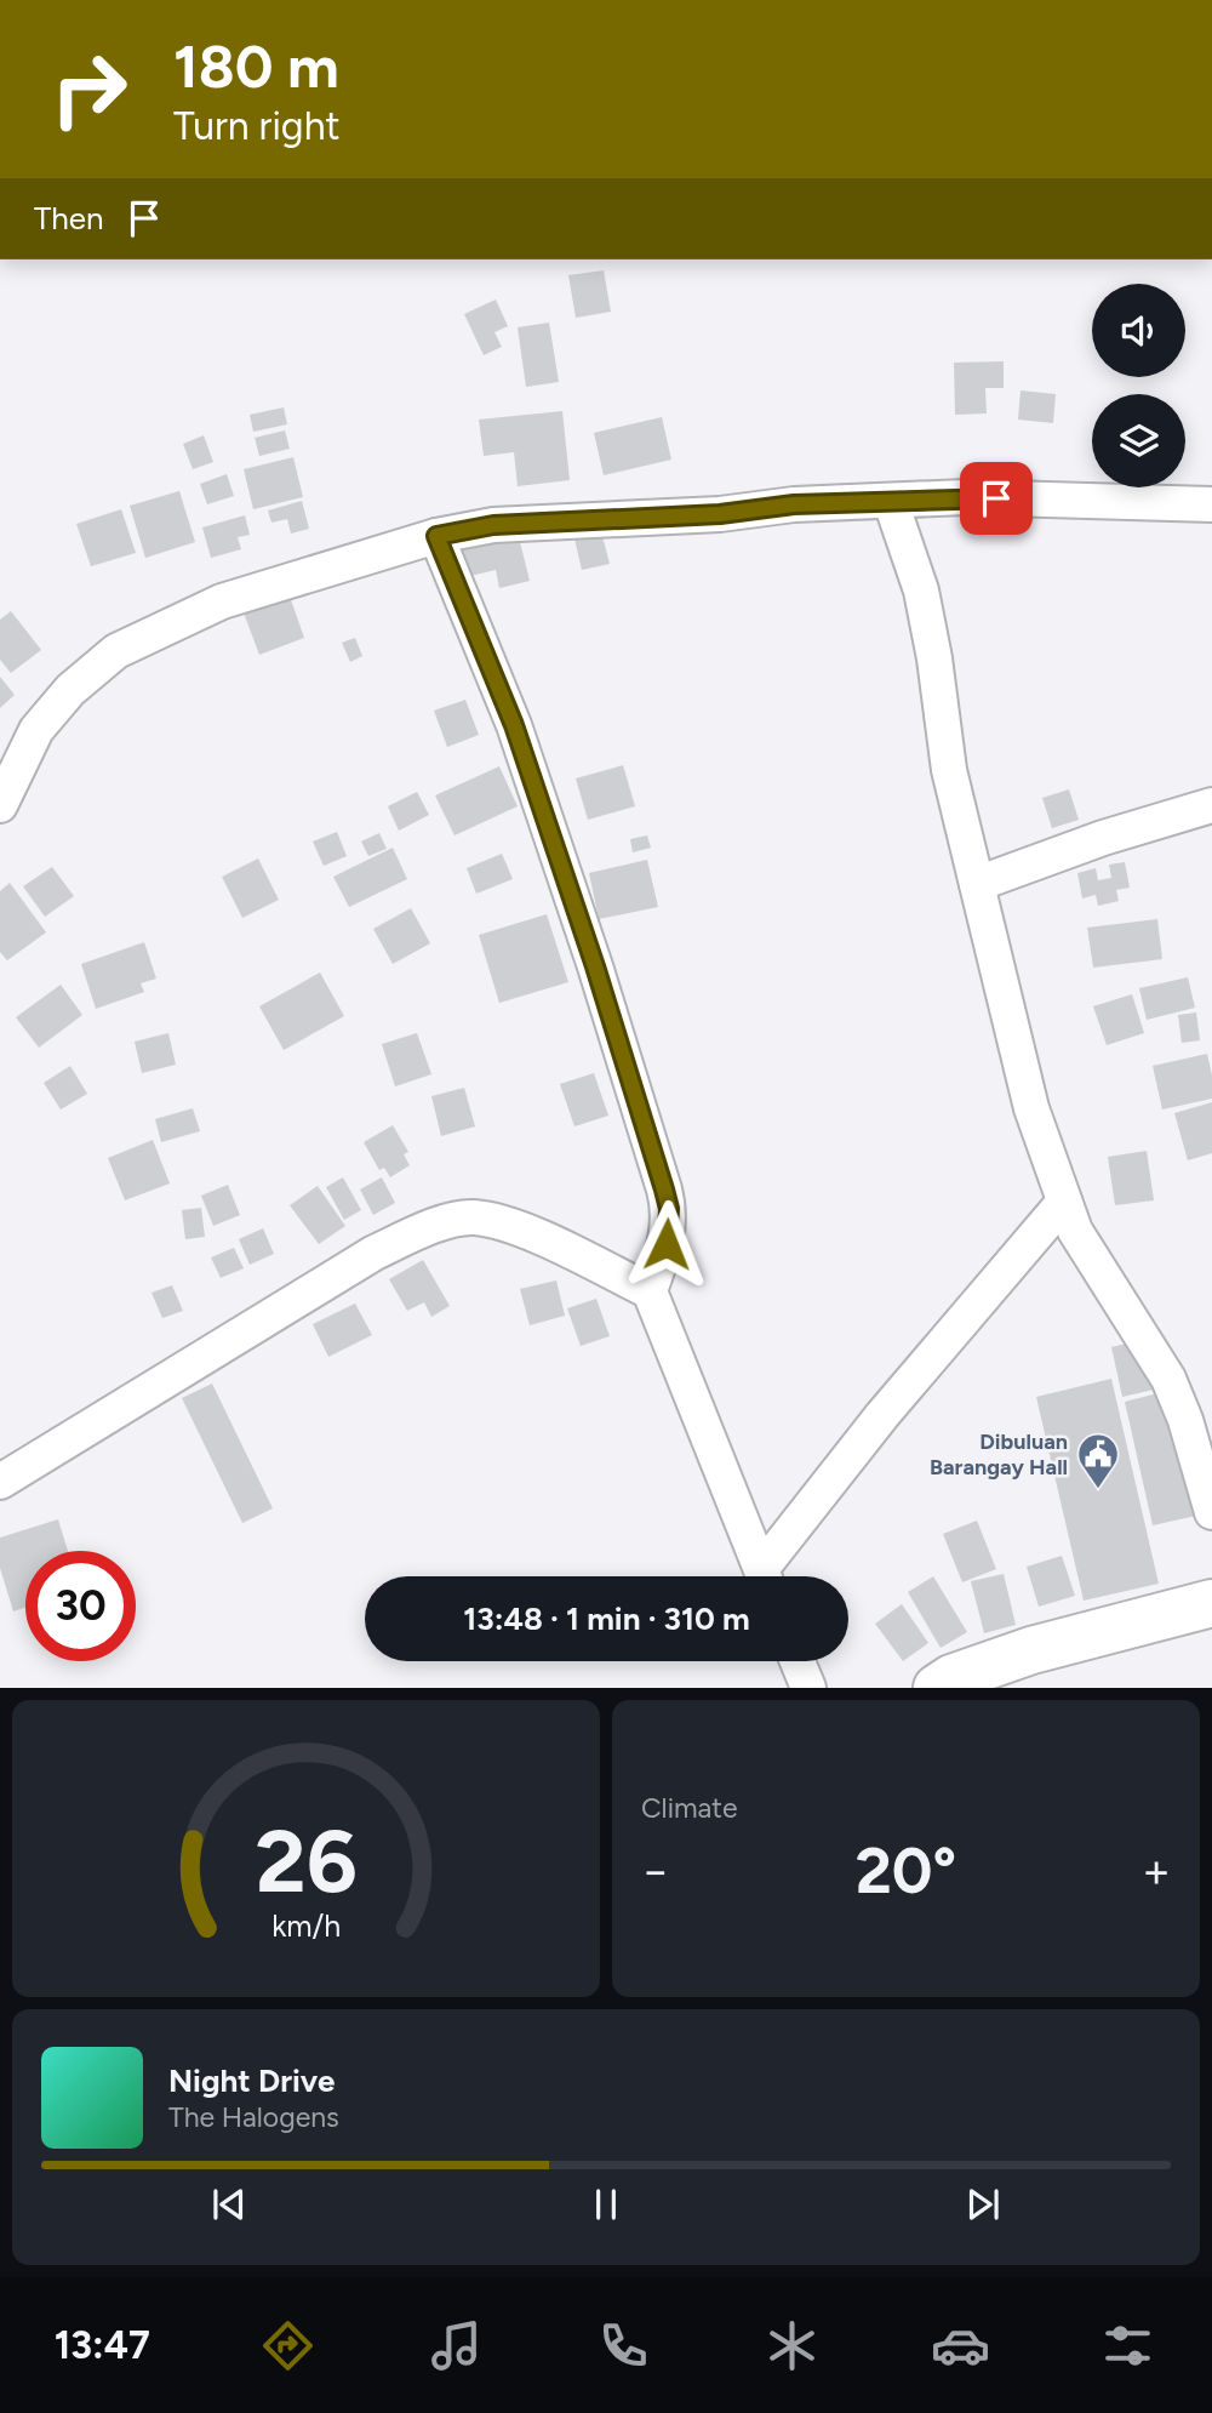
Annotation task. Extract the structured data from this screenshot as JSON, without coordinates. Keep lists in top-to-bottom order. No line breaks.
{"places":{"public building":["Dibuluan Barangay Hall"]},"page":{"turn":["180 m","Turn right"],"then":"Then","limit":"30","trip":"13:48 · 1 min · 310 m","tile":"Climate","heat":["−","20°","+"],"song":["Night Drive","The Halogens"],"tabs":"13:47","gauge":["26","km/h"]}}
